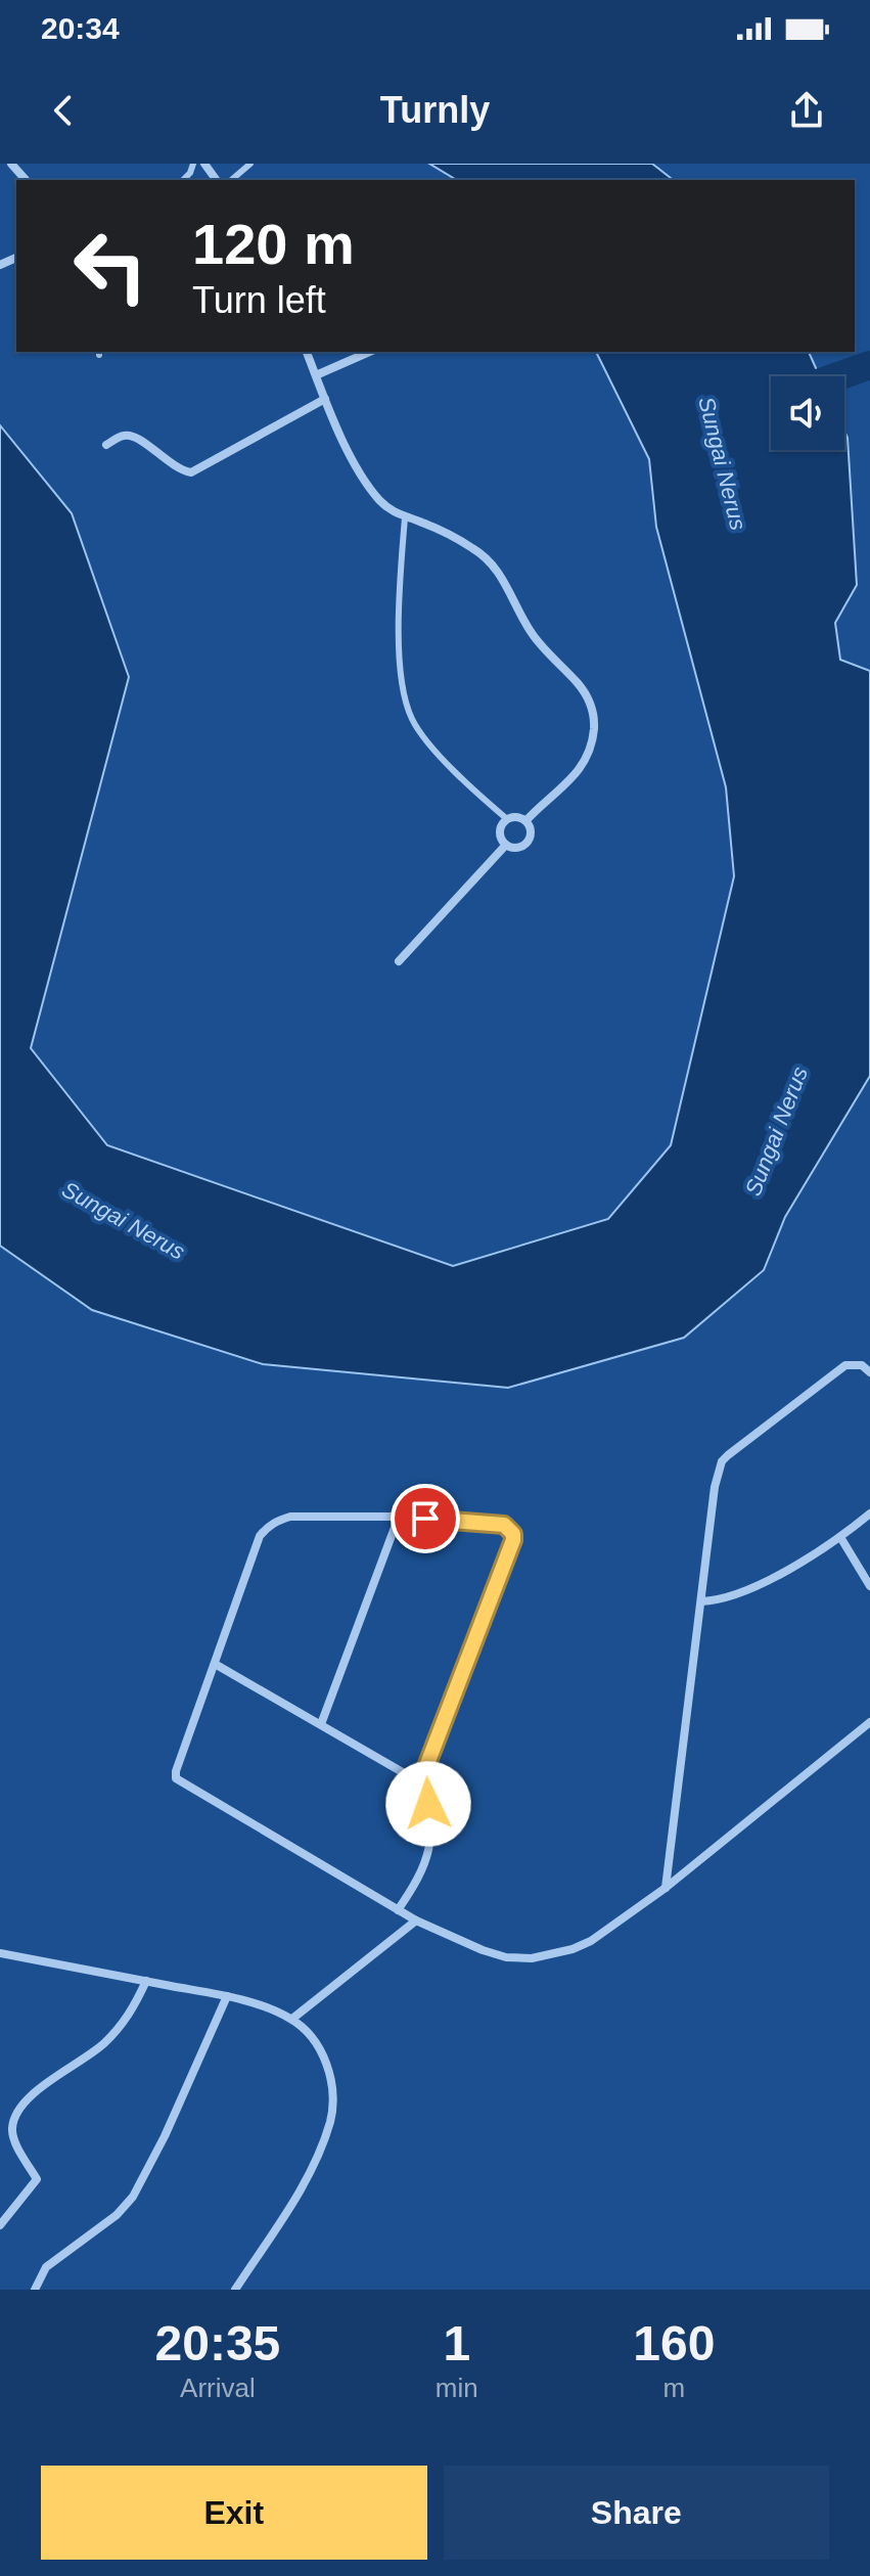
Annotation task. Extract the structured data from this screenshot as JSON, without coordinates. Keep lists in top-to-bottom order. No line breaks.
{"water":["Sungai Nerus"],"page":{"status":"20:34","header":"Turnly","turn":["120 m","Turn left"],"eta":["20:35","Arrival","1","min","160","m"],"buttons":["Exit","Share"]}}
